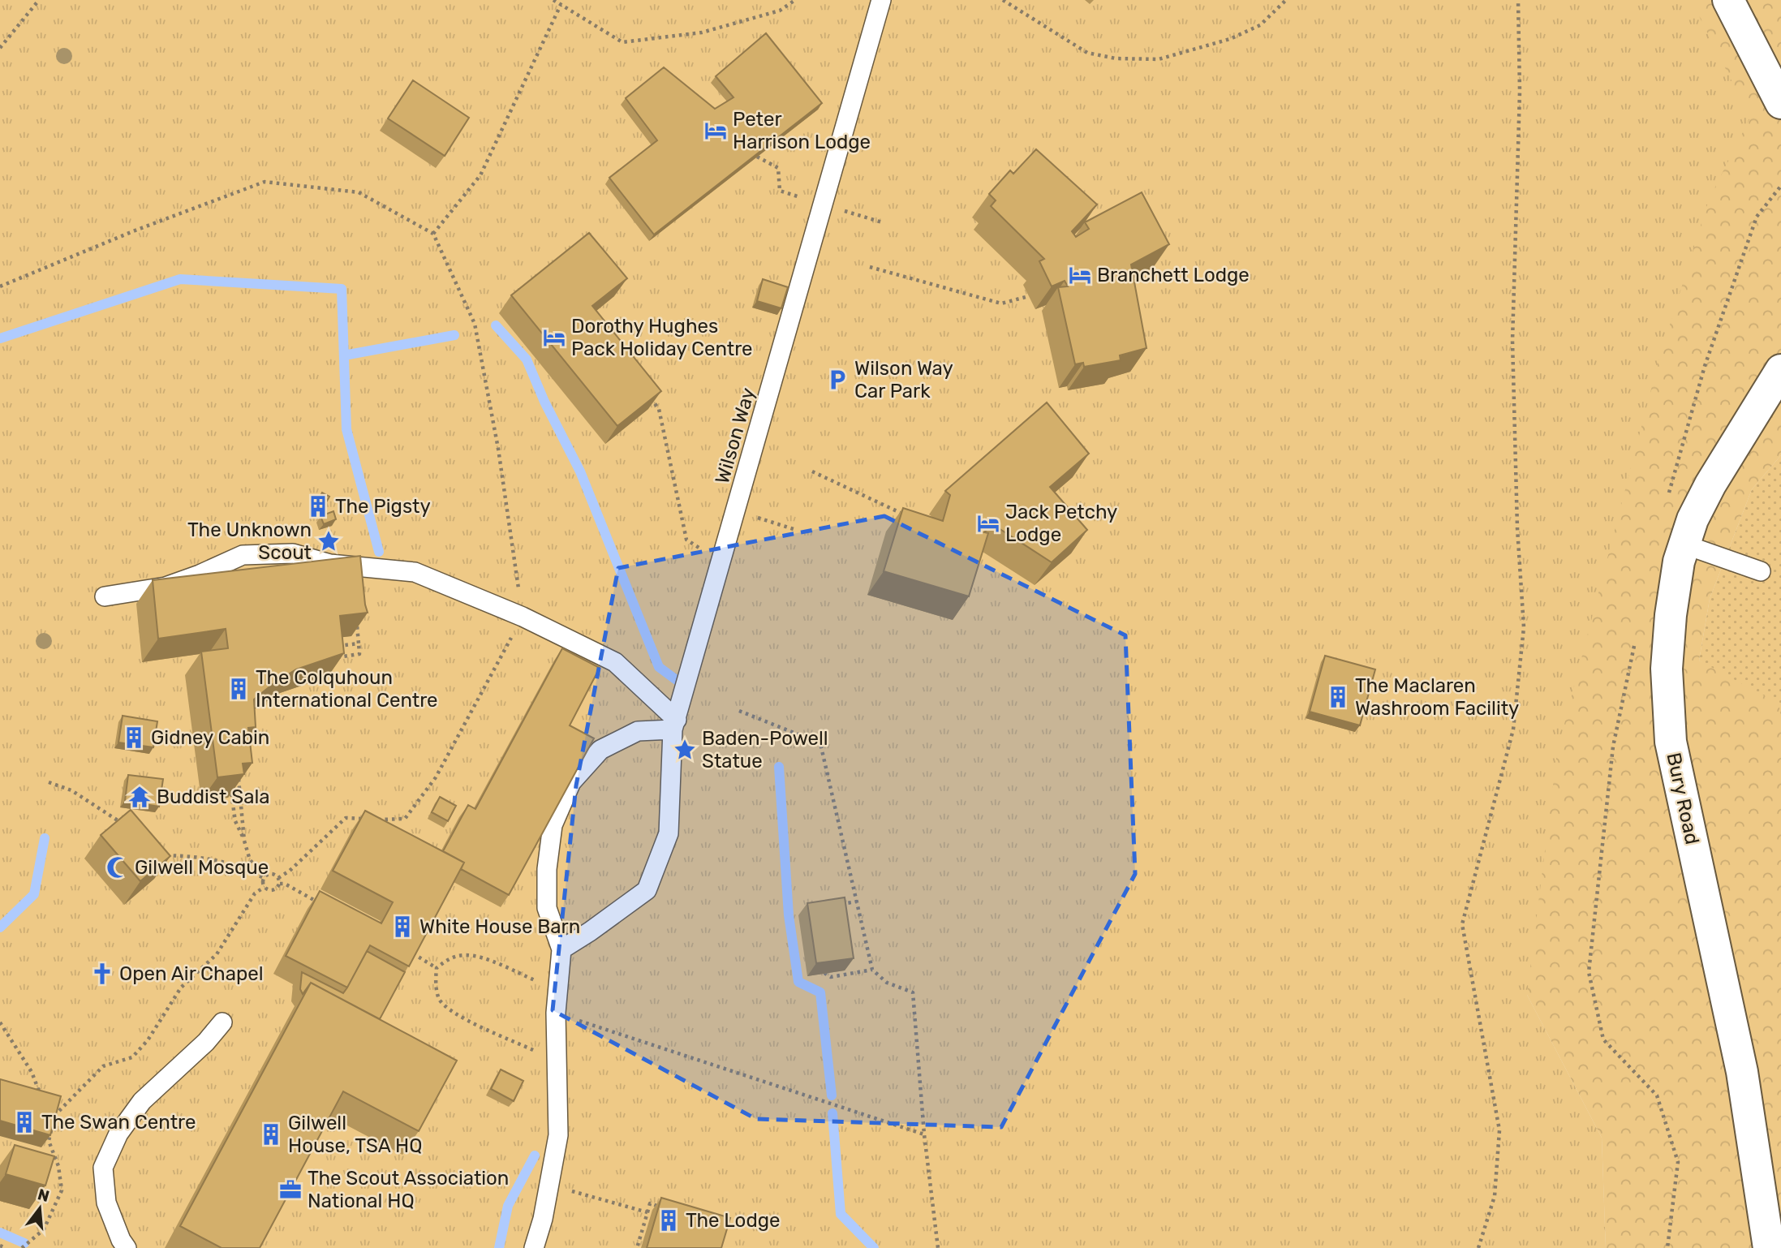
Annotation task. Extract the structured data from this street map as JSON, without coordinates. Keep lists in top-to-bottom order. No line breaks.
{"streets":{"street":["Bury Road"],"lane":["Wilson Way"]},"places":{"hotel":["Peter Harrison Lodge","Branchett Lodge","Dorothy Hughes Pack Holiday Centre","Jack Petchy Lodge"],"parking":["Wilson Way Car Park"],"building":["The Pigsty","The Colquhoun International Centre","The Maclaren Washroom Facility","Gidney Cabin","White House Barn","The Swan Centre","Gilwell House, TSA HQ","The Lodge"],"place":["The Unknown Scout","Baden-Powell Statue"],"temple":["Buddist Sala"],"mosque":["Gilwell Mosque"],"church":["Open Air Chapel"],"office":["The Scout Association National HQ"]},"north":"top"}
